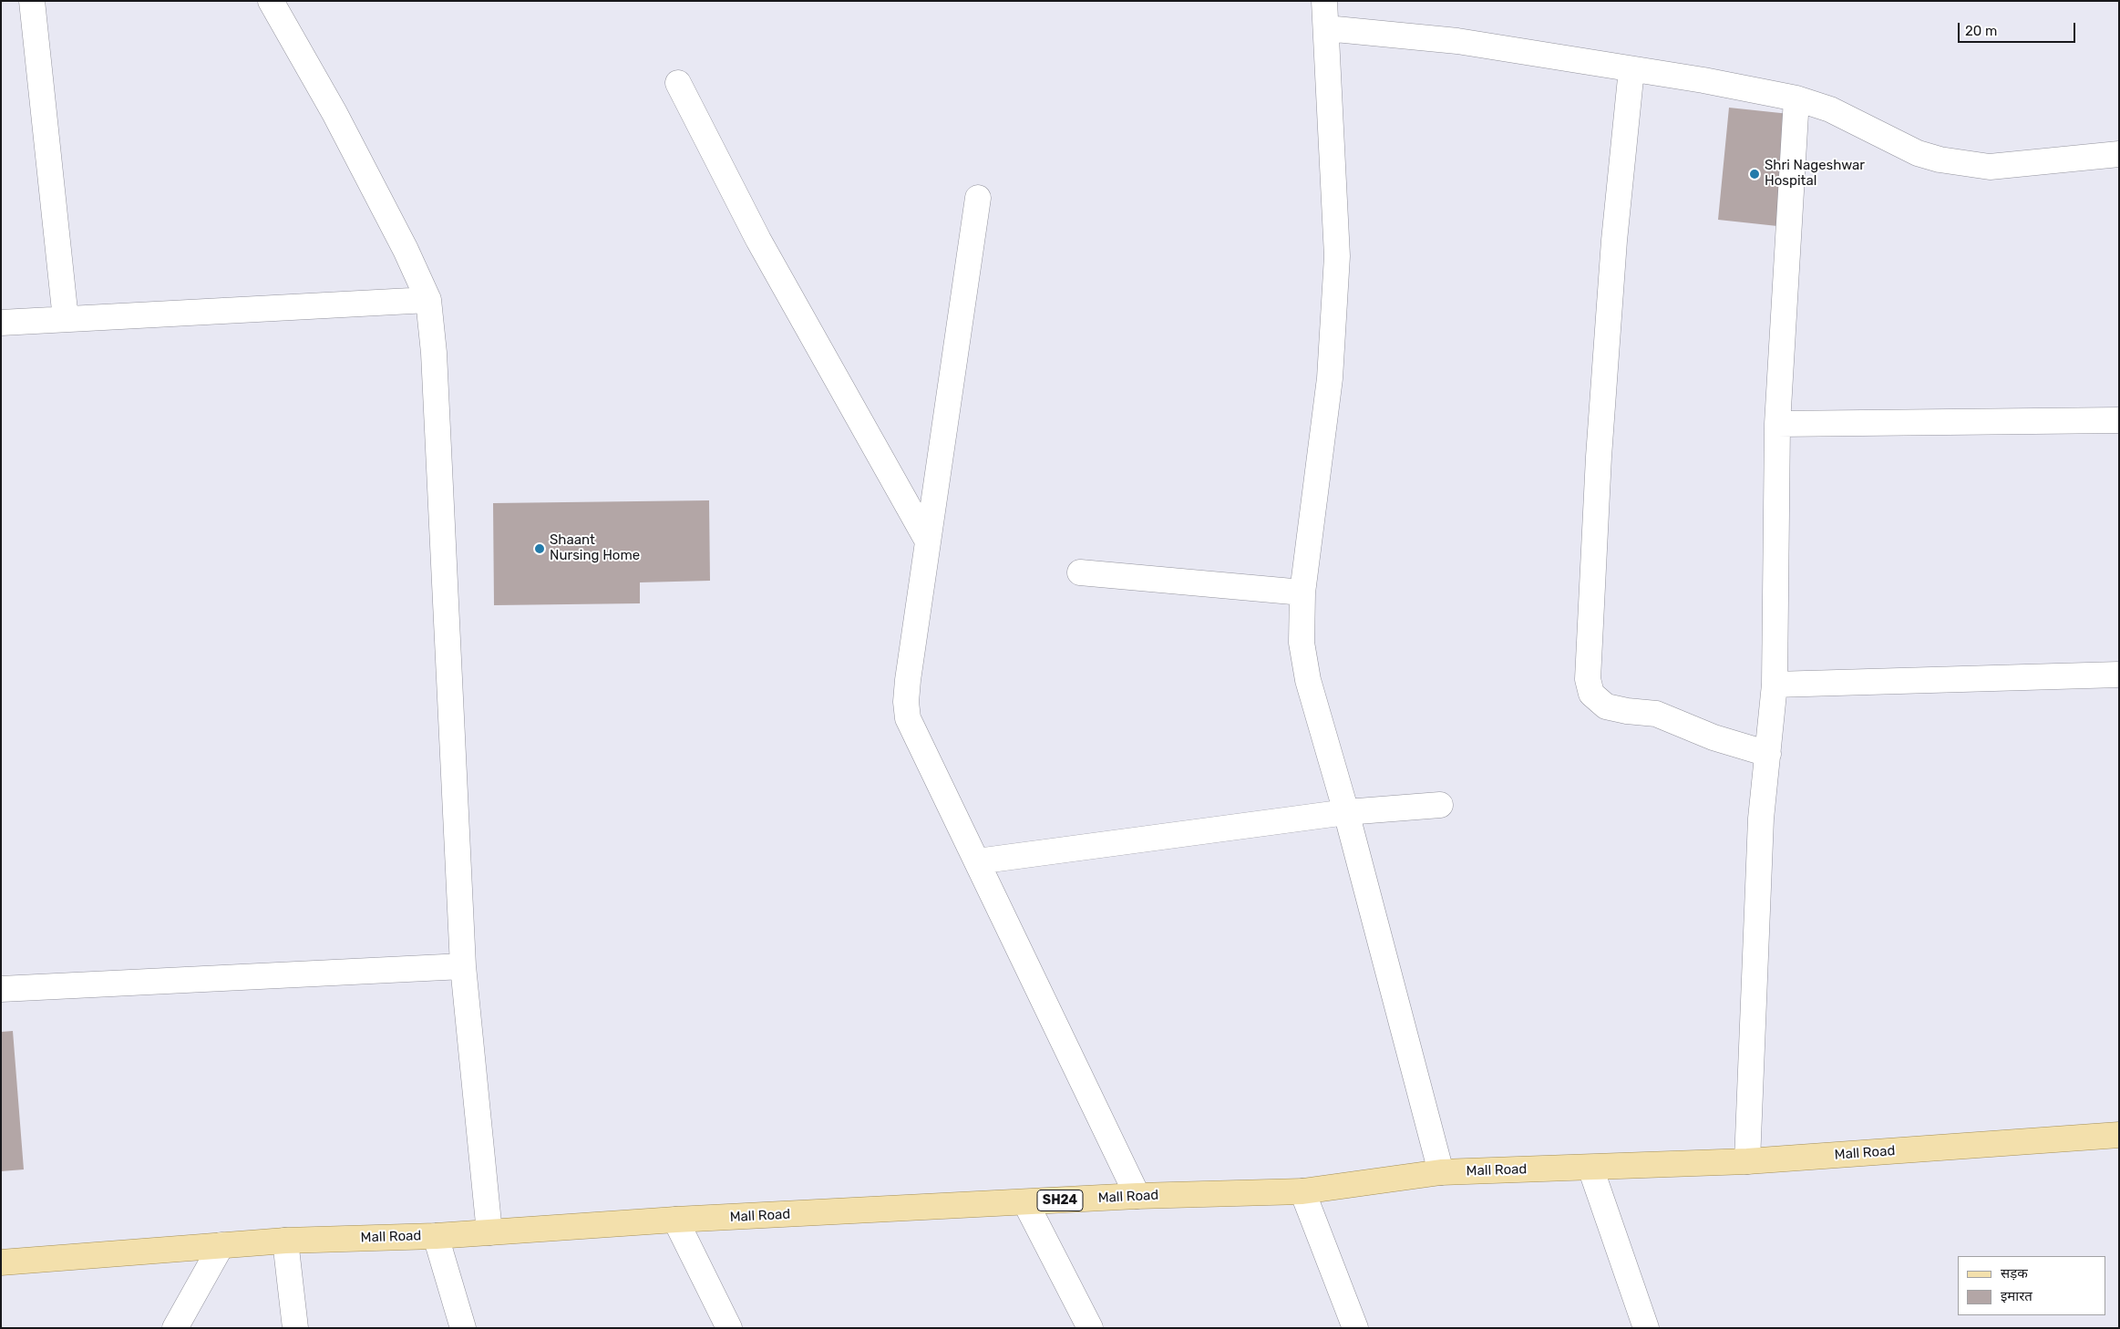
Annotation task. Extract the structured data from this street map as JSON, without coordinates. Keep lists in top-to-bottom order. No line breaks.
{"streets":{"main road":["Mall Road","SH24"]},"places":["Shri Nageshwar Hospital","Shaant Nursing Home"],"legend":["सड़क","इमारत"],"scale_bar":"20 m"}
